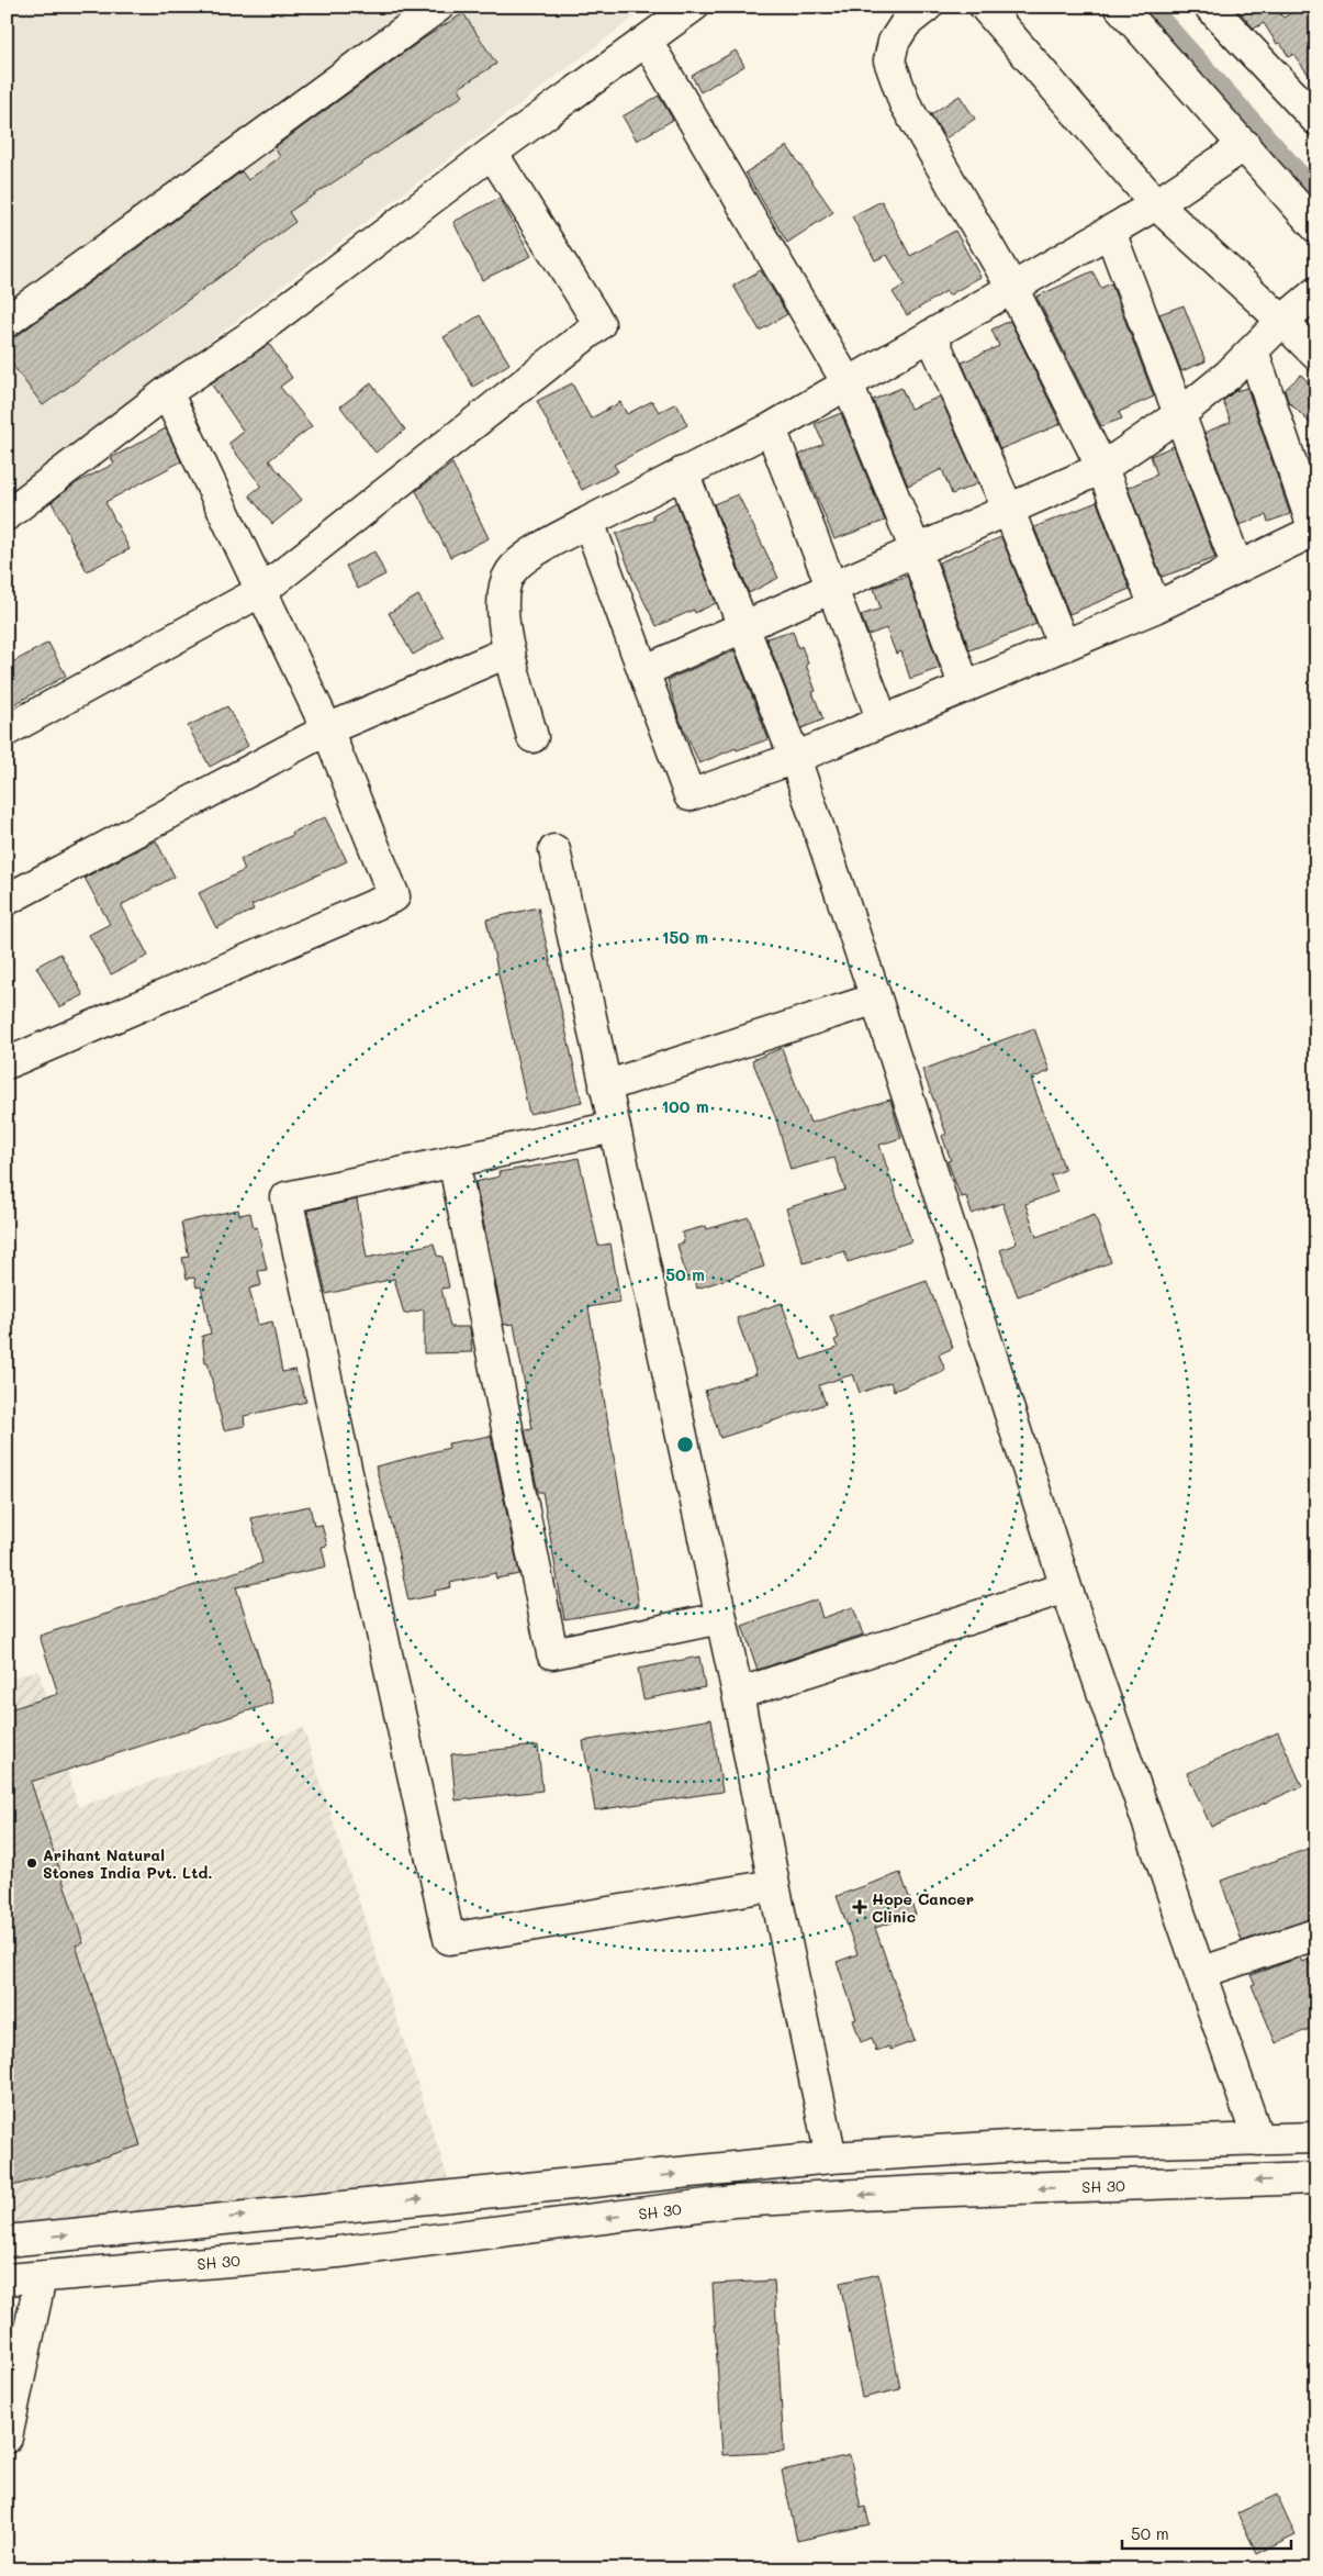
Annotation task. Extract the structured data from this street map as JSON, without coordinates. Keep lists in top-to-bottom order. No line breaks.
{"streets":{"street":["SH 30"]},"places":{"other":["Arihant Natural Stones India Pvt. Ltd."],"health":["Hope Cancer Clinic"]},"scale_bar":"50 m","rings":["150 m","100 m","50 m"]}
